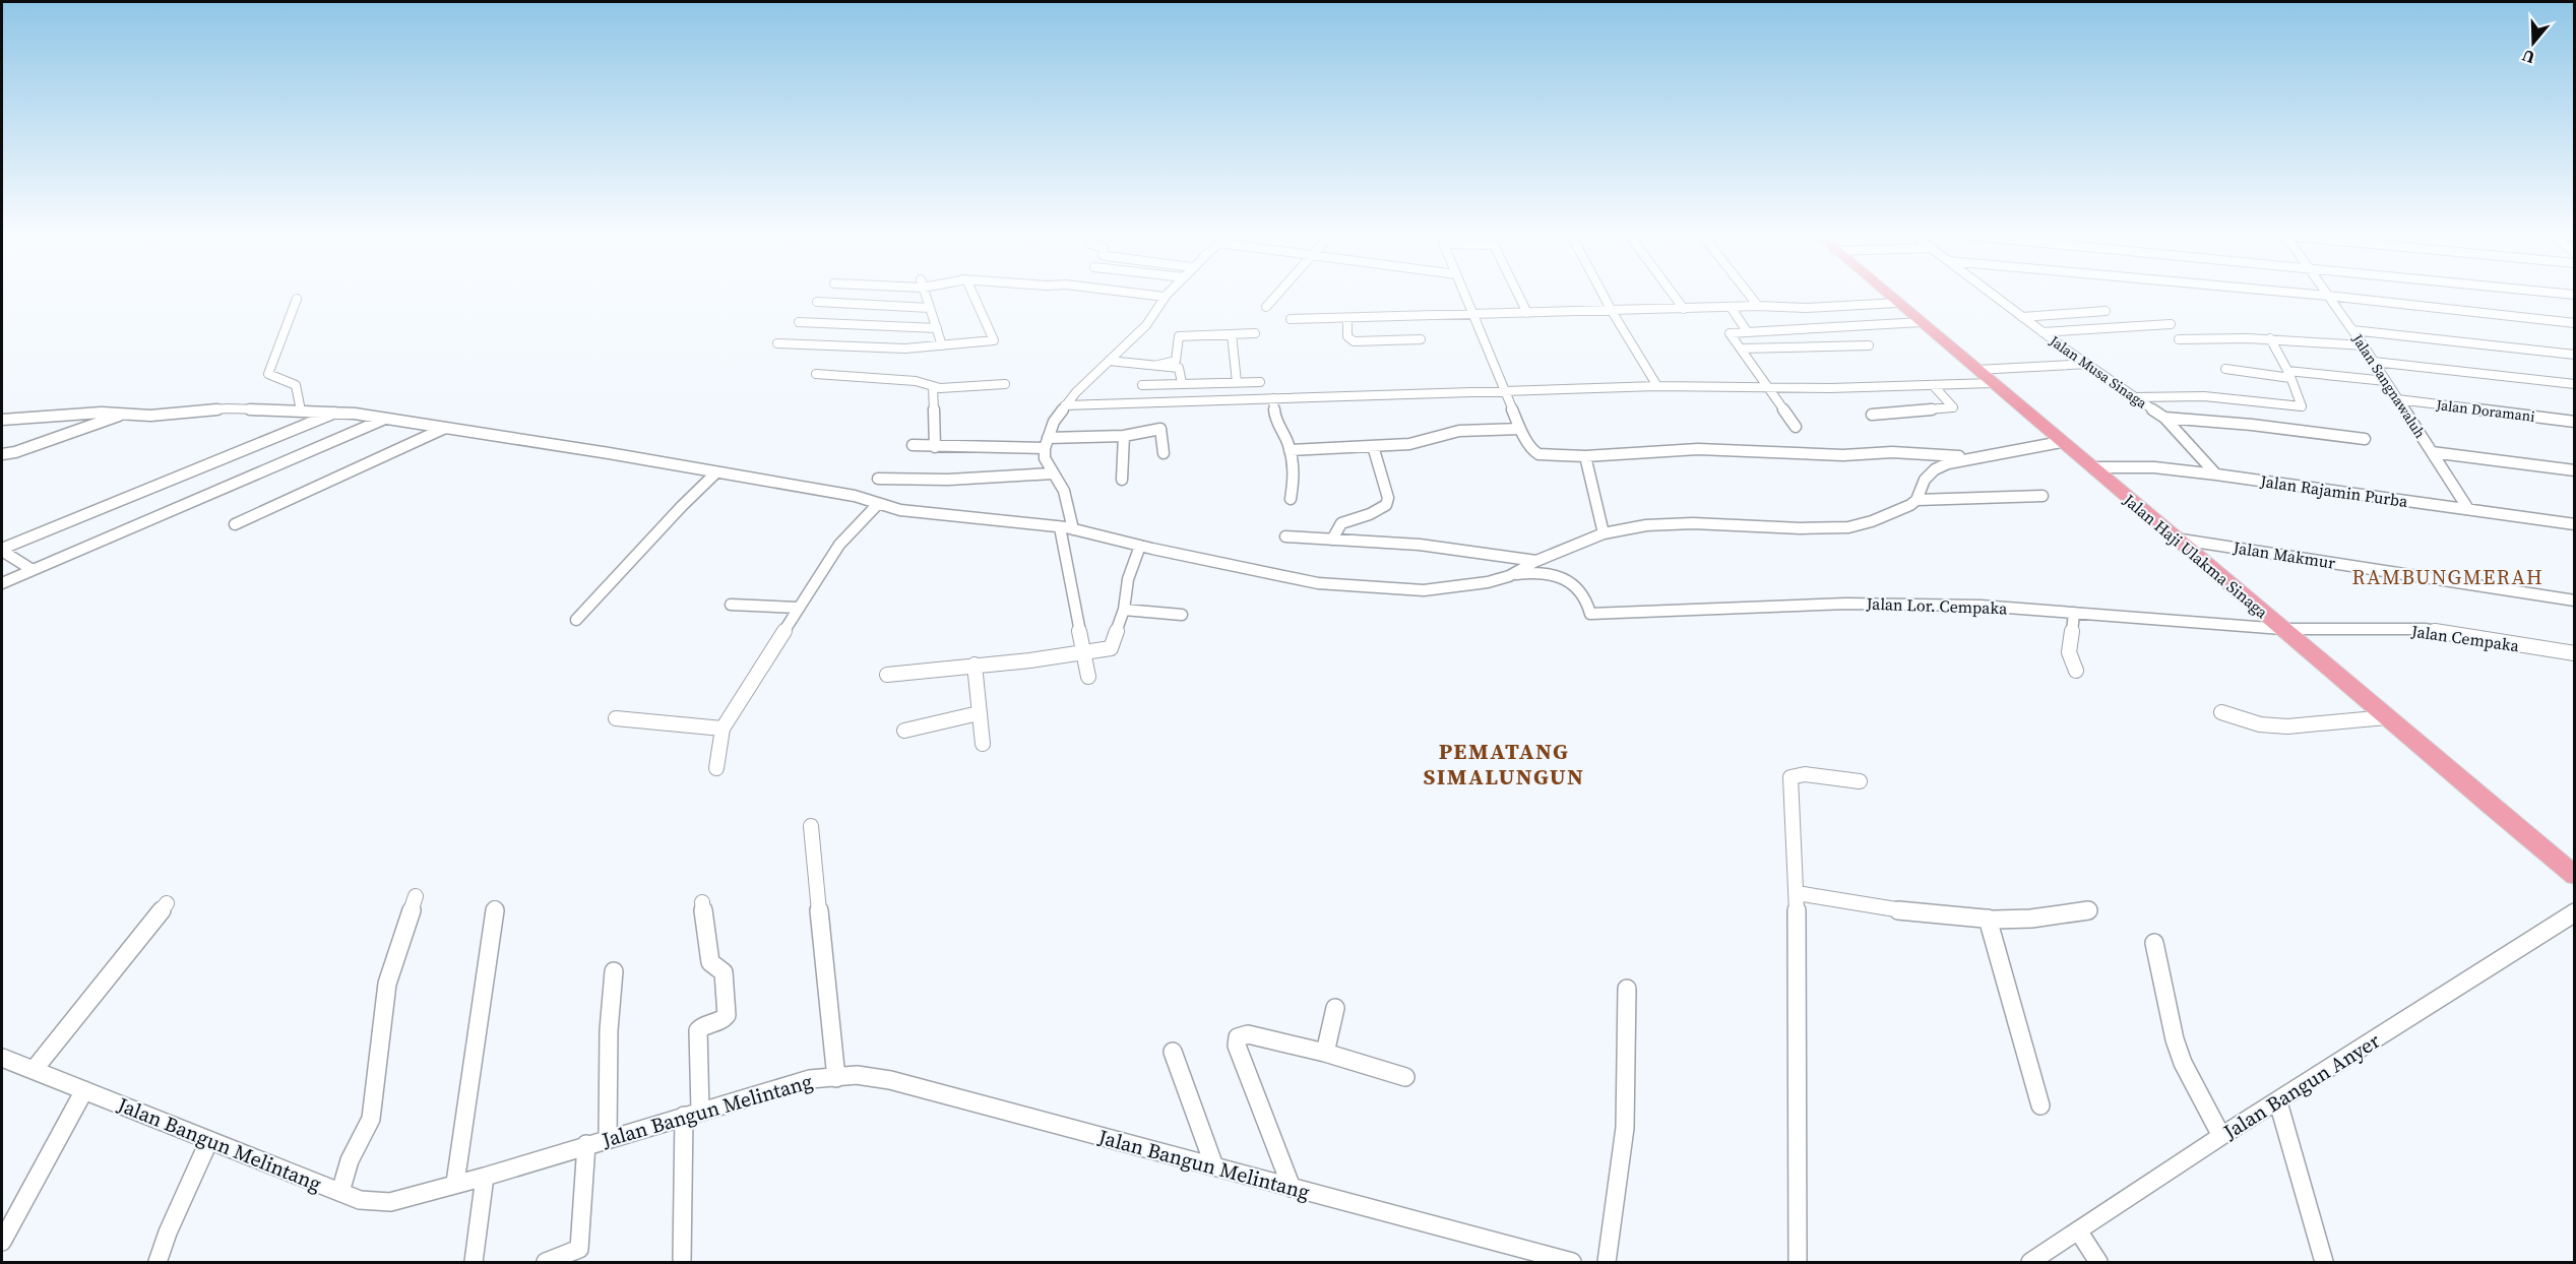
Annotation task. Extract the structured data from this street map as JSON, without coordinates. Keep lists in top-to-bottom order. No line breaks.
{"streets":{"main road":["Jalan Haji Ulakma Sinaga"],"street":["Jalan Musa Sinaga","Jalan Sangnawaluh","Jalan Doramani","Jalan Rajamin Purba","Jalan Makmur","Jalan Lor. Cempaka","Jalan Cempaka","Jalan Bangun Anyer","Jalan Bangun Melintang"]},"crossings":[["Jalan Musa Sinaga","Jalan Rajamin Purba"],["Jalan Sangnawaluh","Jalan Doramani"],["Jalan Sangnawaluh","Jalan Rajamin Purba"],["Jalan Rajamin Purba","Jalan Haji Ulakma Sinaga"],["Jalan Makmur","Jalan Haji Ulakma Sinaga"],["Jalan Haji Ulakma Sinaga","Jalan Lor. Cempaka"],["Jalan Haji Ulakma Sinaga","Jalan Cempaka"],["Jalan Lor. Cempaka","Jalan Cempaka"]],"districts":["RAMBUNGMERAH","PEMATANG SIMALUNGUN"],"north":"bottom"}
